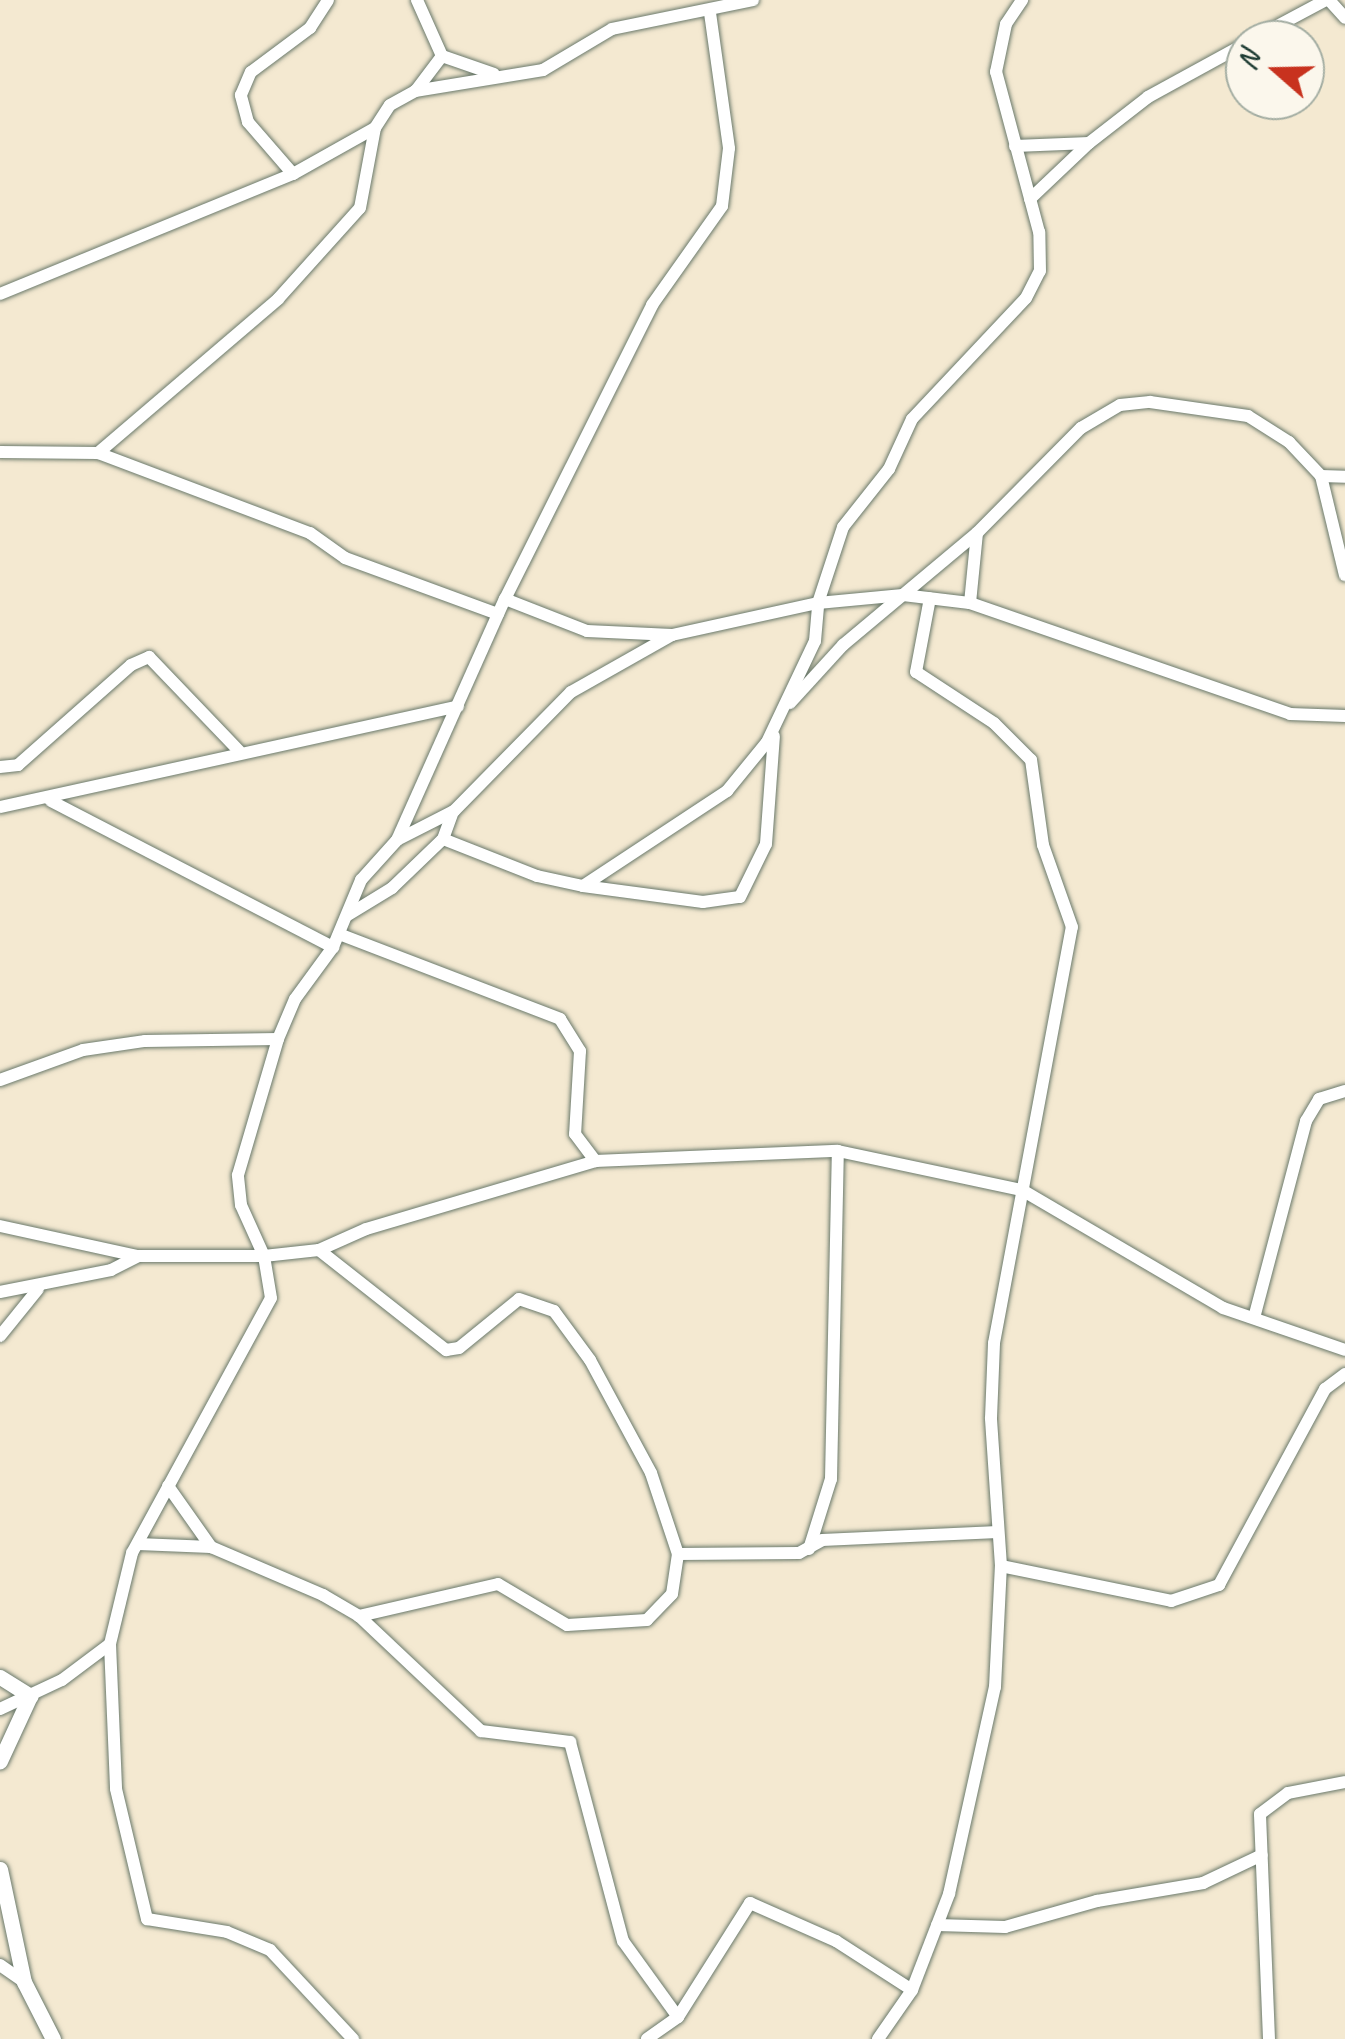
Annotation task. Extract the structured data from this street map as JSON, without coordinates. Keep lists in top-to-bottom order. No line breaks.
{"north":"left"}
